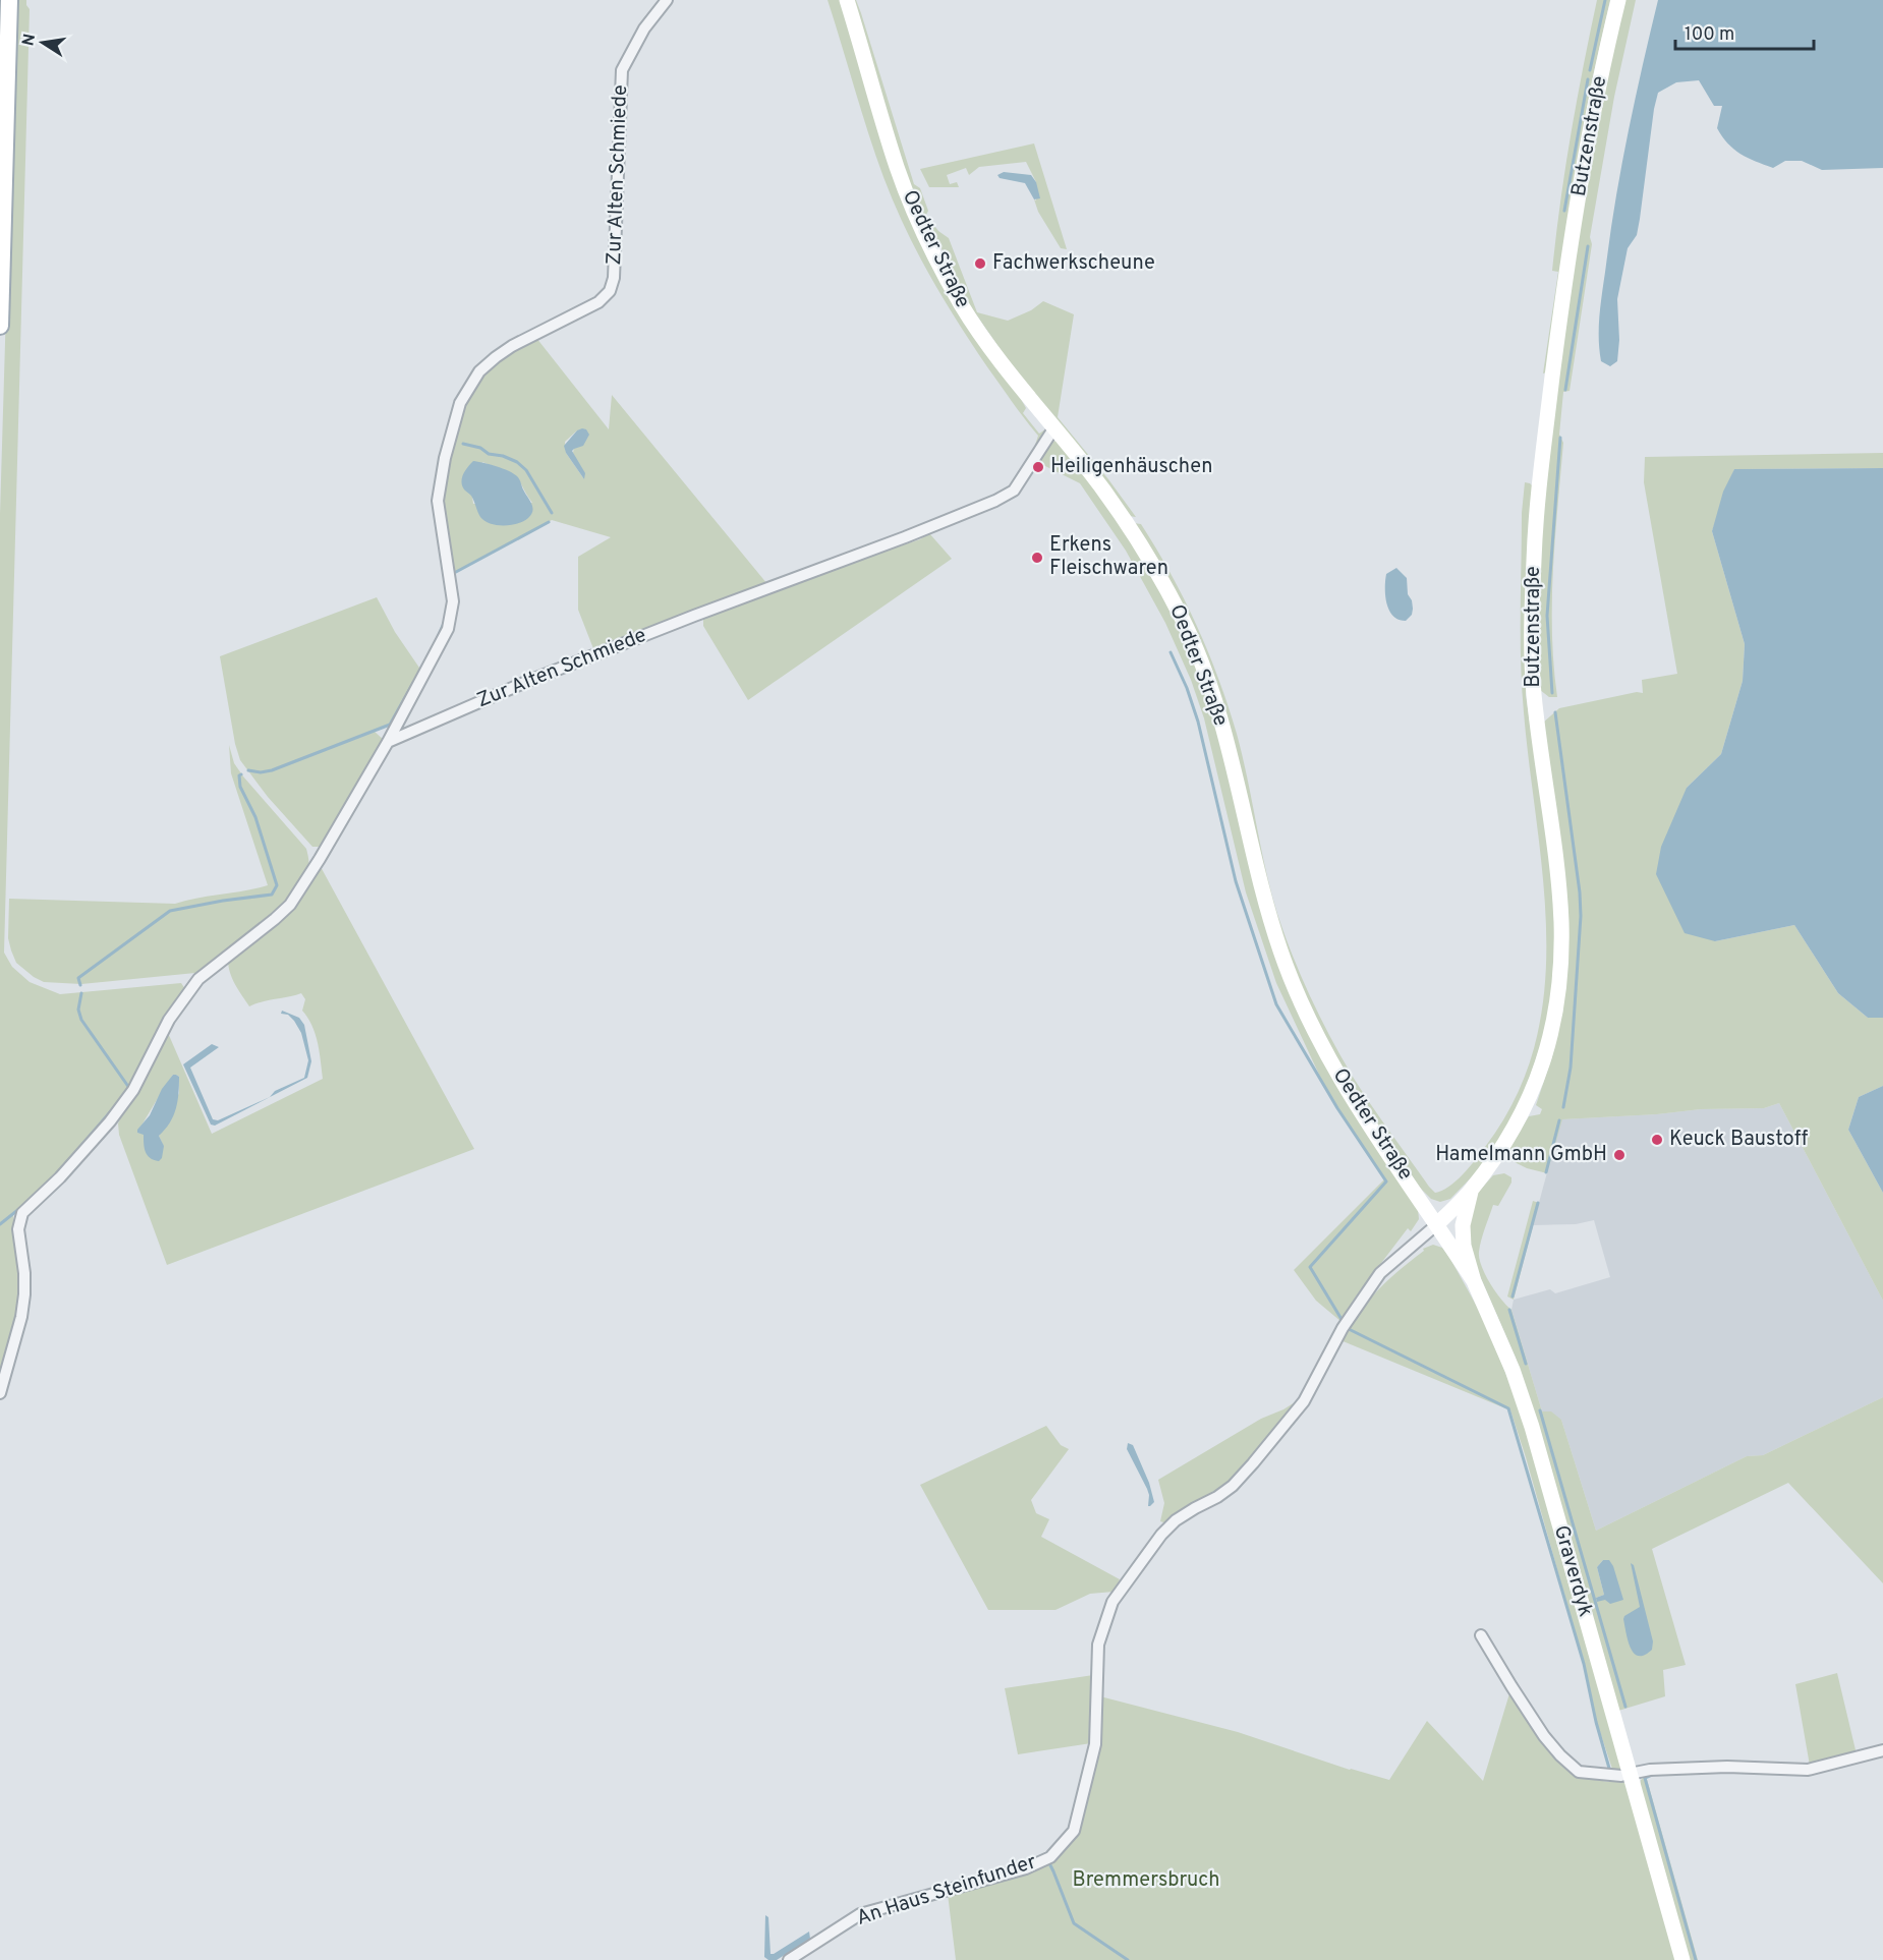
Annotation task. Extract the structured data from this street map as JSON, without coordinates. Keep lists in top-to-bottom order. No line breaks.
{"streets":{"main road":["Butzenstraße","Oedter Straße","Graverdyk"],"street":["Zur Alten Schmiede","An Haus Steinfunder"]},"crossings":[["Butzenstraße","Oedter Straße"],["Butzenstraße","An Haus Steinfunder"],["Zur Alten Schmiede","Oedter Straße"],["Oedter Straße","An Haus Steinfunder"]],"parks":["Bremmersbruch"],"places":["Fachwerkscheune","Heiligenhäuschen","Erkens Fleischwaren","Keuck Baustoff","Hamelmann GmbH"],"scale_bar":"100 m","north":"left"}
